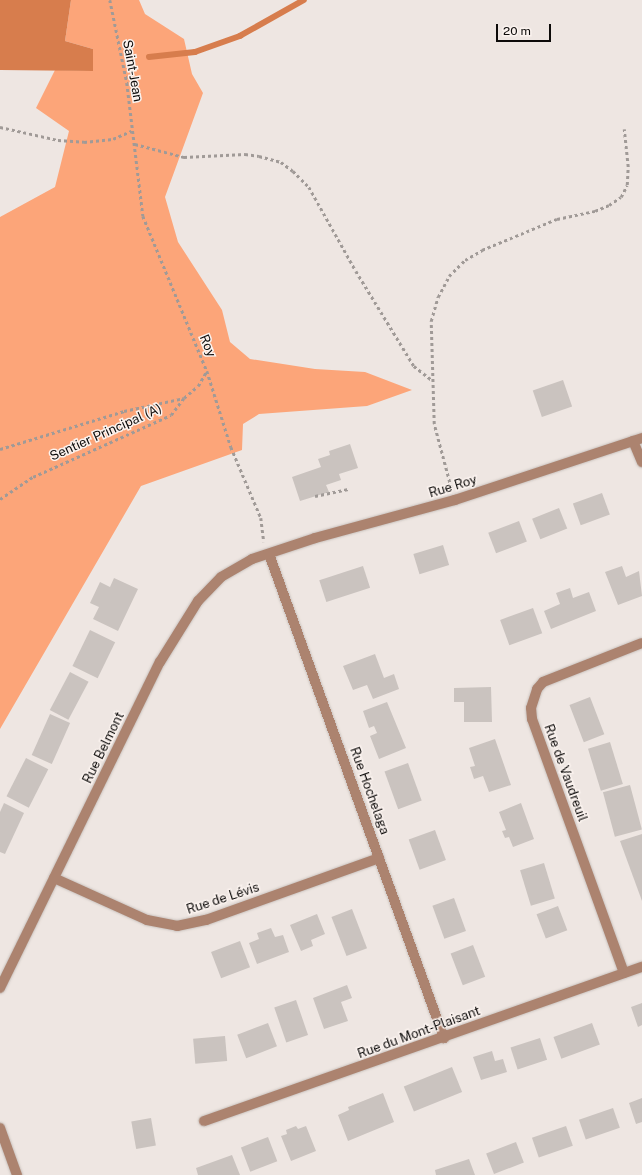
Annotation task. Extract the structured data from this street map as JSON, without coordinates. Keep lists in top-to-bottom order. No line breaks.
{"streets":{"street":["Rue Roy","Rue Belmont","Rue de Vaudreuil","Rue Hochelaga","Rue de Lévis","Rue du Mont-Plaisant"],"path":["Saint-Jean","Roy","Sentier Principal (A)"]},"crossings":[["Saint-Jean","Roy"],["Roy","Sentier Principal (A)"],["Roy","Rue Roy"],["Roy","Rue Belmont"],["Roy","Rue Hochelaga"],["Rue Roy","Rue Belmont"],["Rue Roy","Rue Hochelaga"],["Rue Belmont","Rue Hochelaga"],["Rue Belmont","Rue de Lévis"],["Rue de Vaudreuil","Rue du Mont-Plaisant"],["Rue Hochelaga","Rue de Lévis"],["Rue Hochelaga","Rue du Mont-Plaisant"]],"scale_bar":"20 m"}
